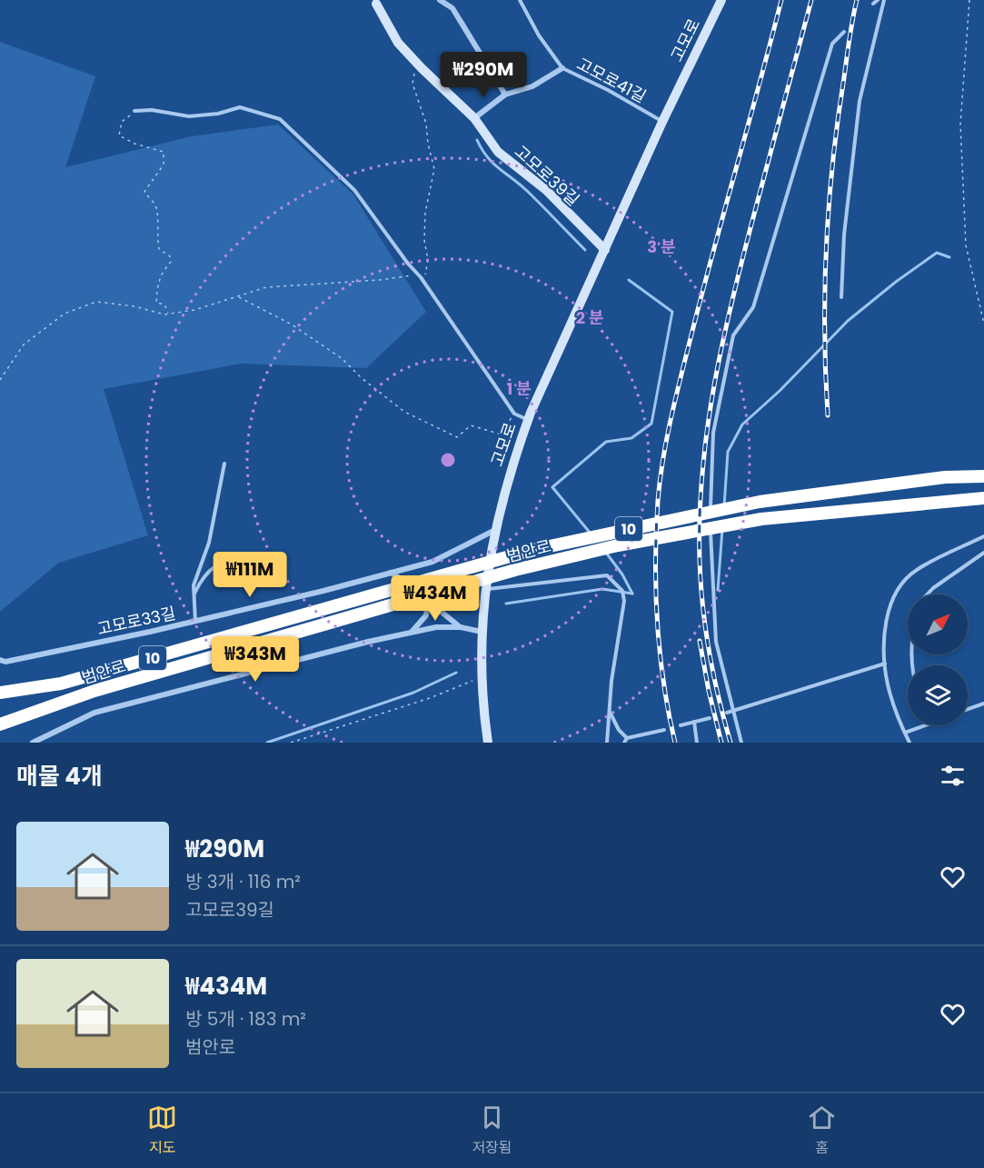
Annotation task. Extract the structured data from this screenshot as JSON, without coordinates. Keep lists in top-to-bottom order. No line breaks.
{"streets":{"highway":["10","범안로"],"main road":["고모로","고모로39길"],"street":["고모로33길"],"lane":["고모로41길"]},"crossings":[["고모로","고모로41길"],["고모로","고모로39길"],["고모로","고모로33길"]],"north":"top right","page":{"price":["₩290M","₩111M","₩434M","₩343M"],"heading":"매물 4개","list":[{"name":"₩290M","note":"방 3개 · 116 m² · 고모로39길"},{"name":"₩434M","note":"방 5개 · 183 m² · 범안로"}],"tabs":["지도","저장됨","홈"]},"rings":["3 분","2 분","1 분"]}
